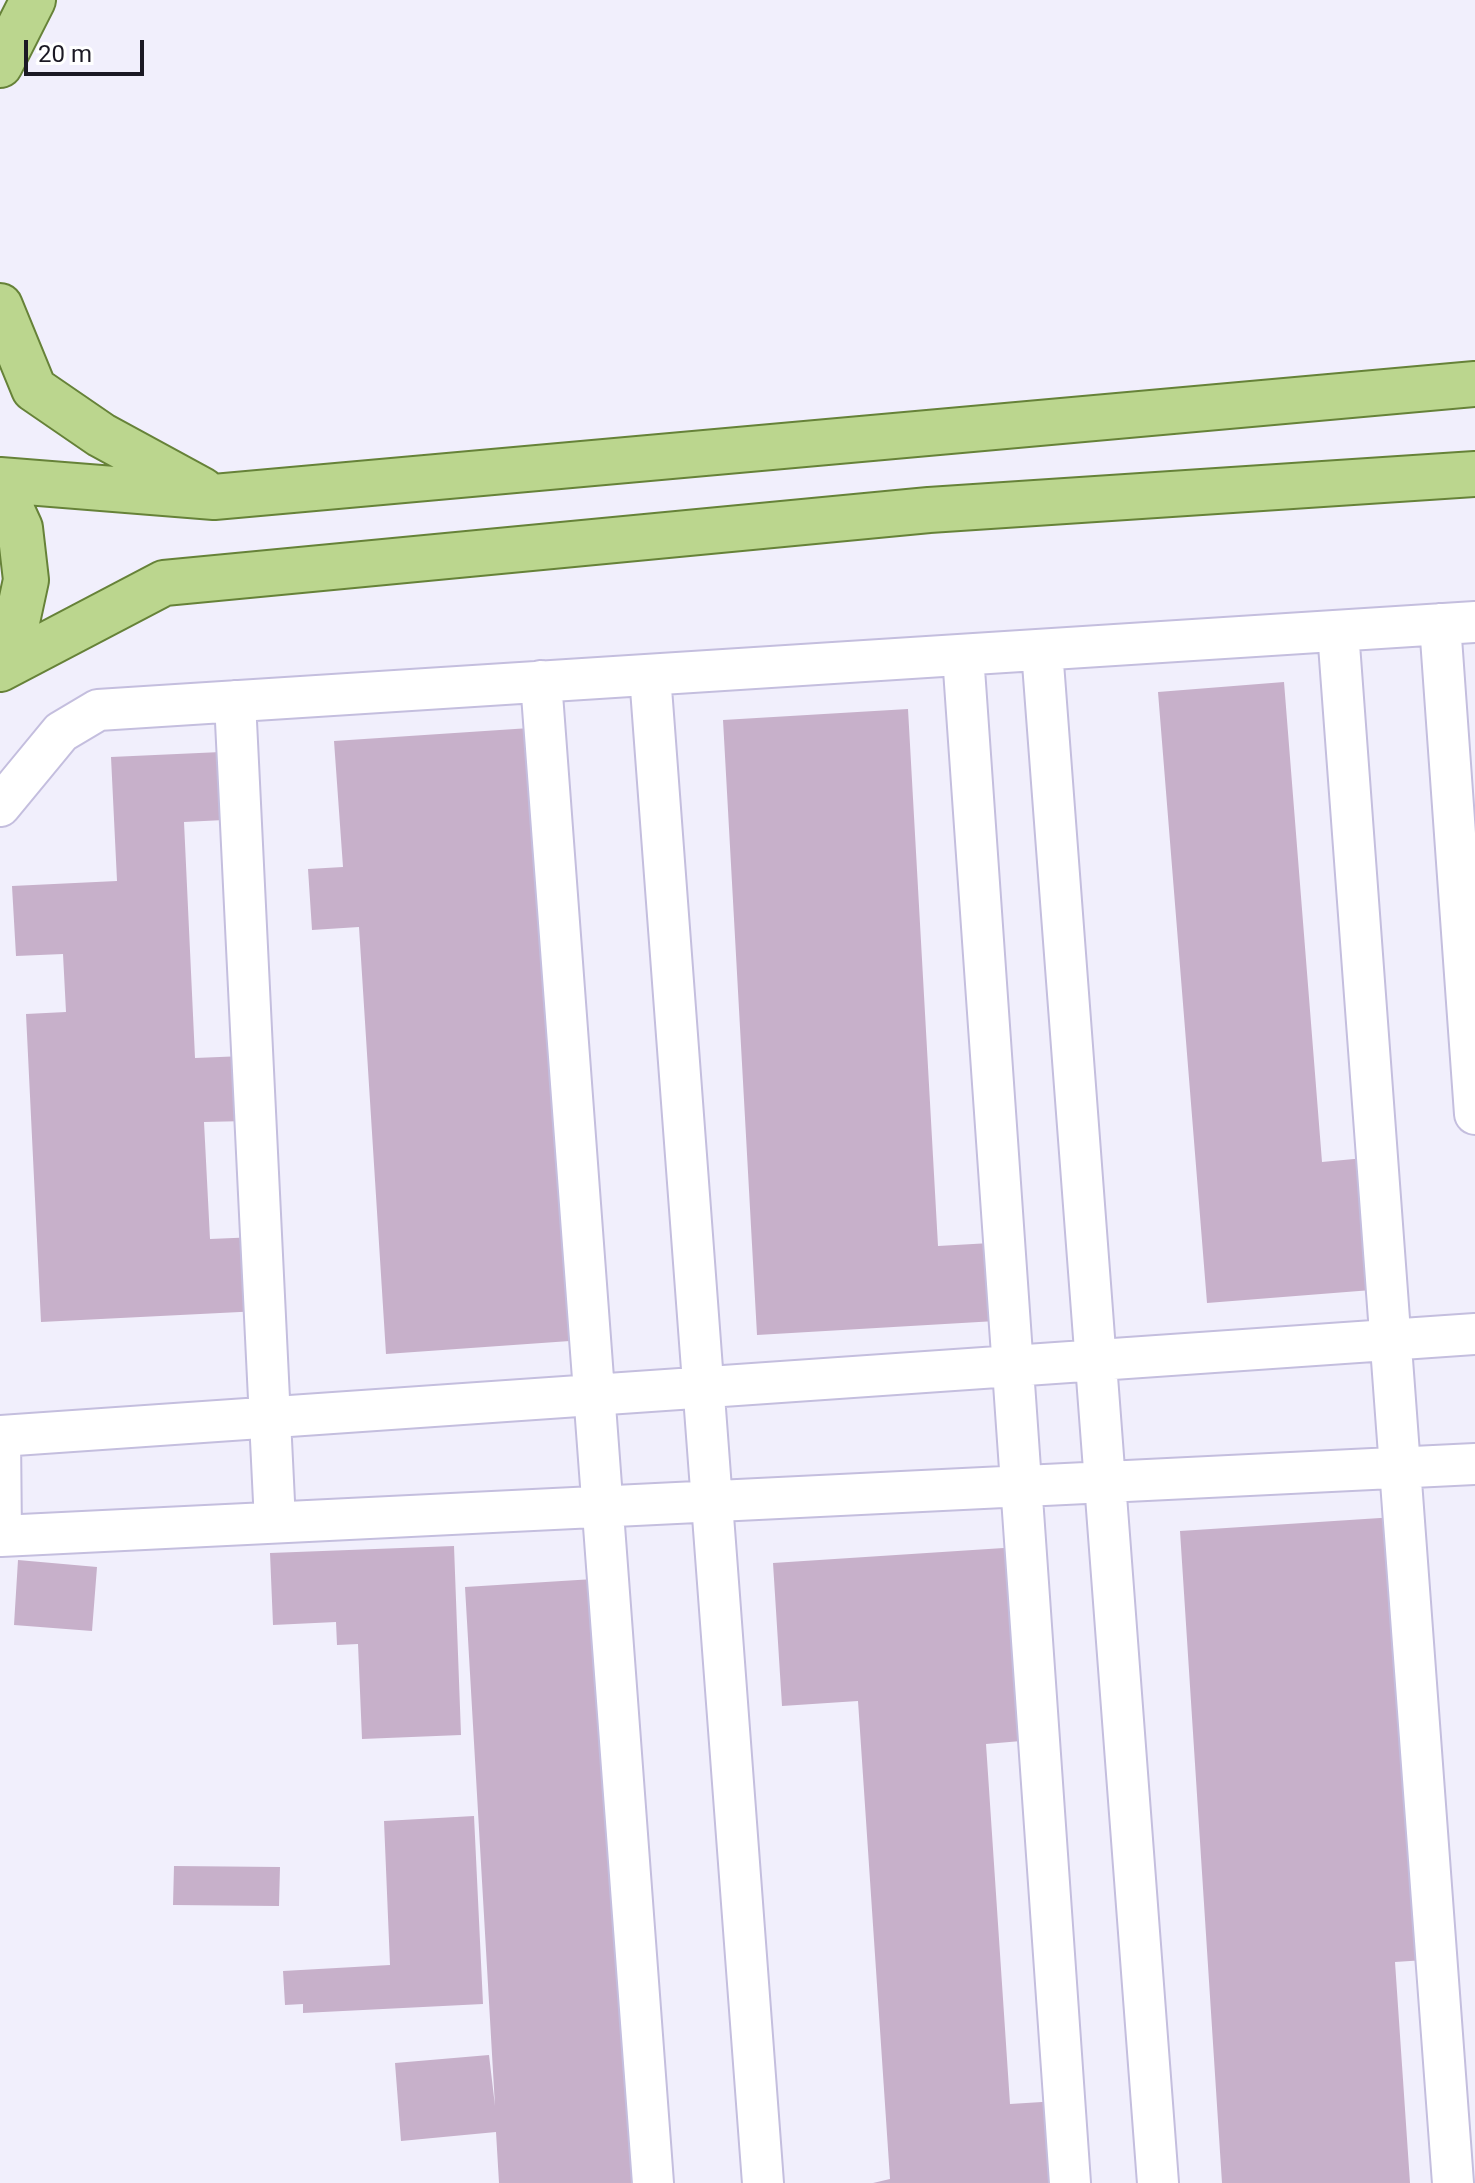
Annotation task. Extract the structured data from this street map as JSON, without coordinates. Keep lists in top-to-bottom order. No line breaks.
{"scale_bar":"20 m"}
